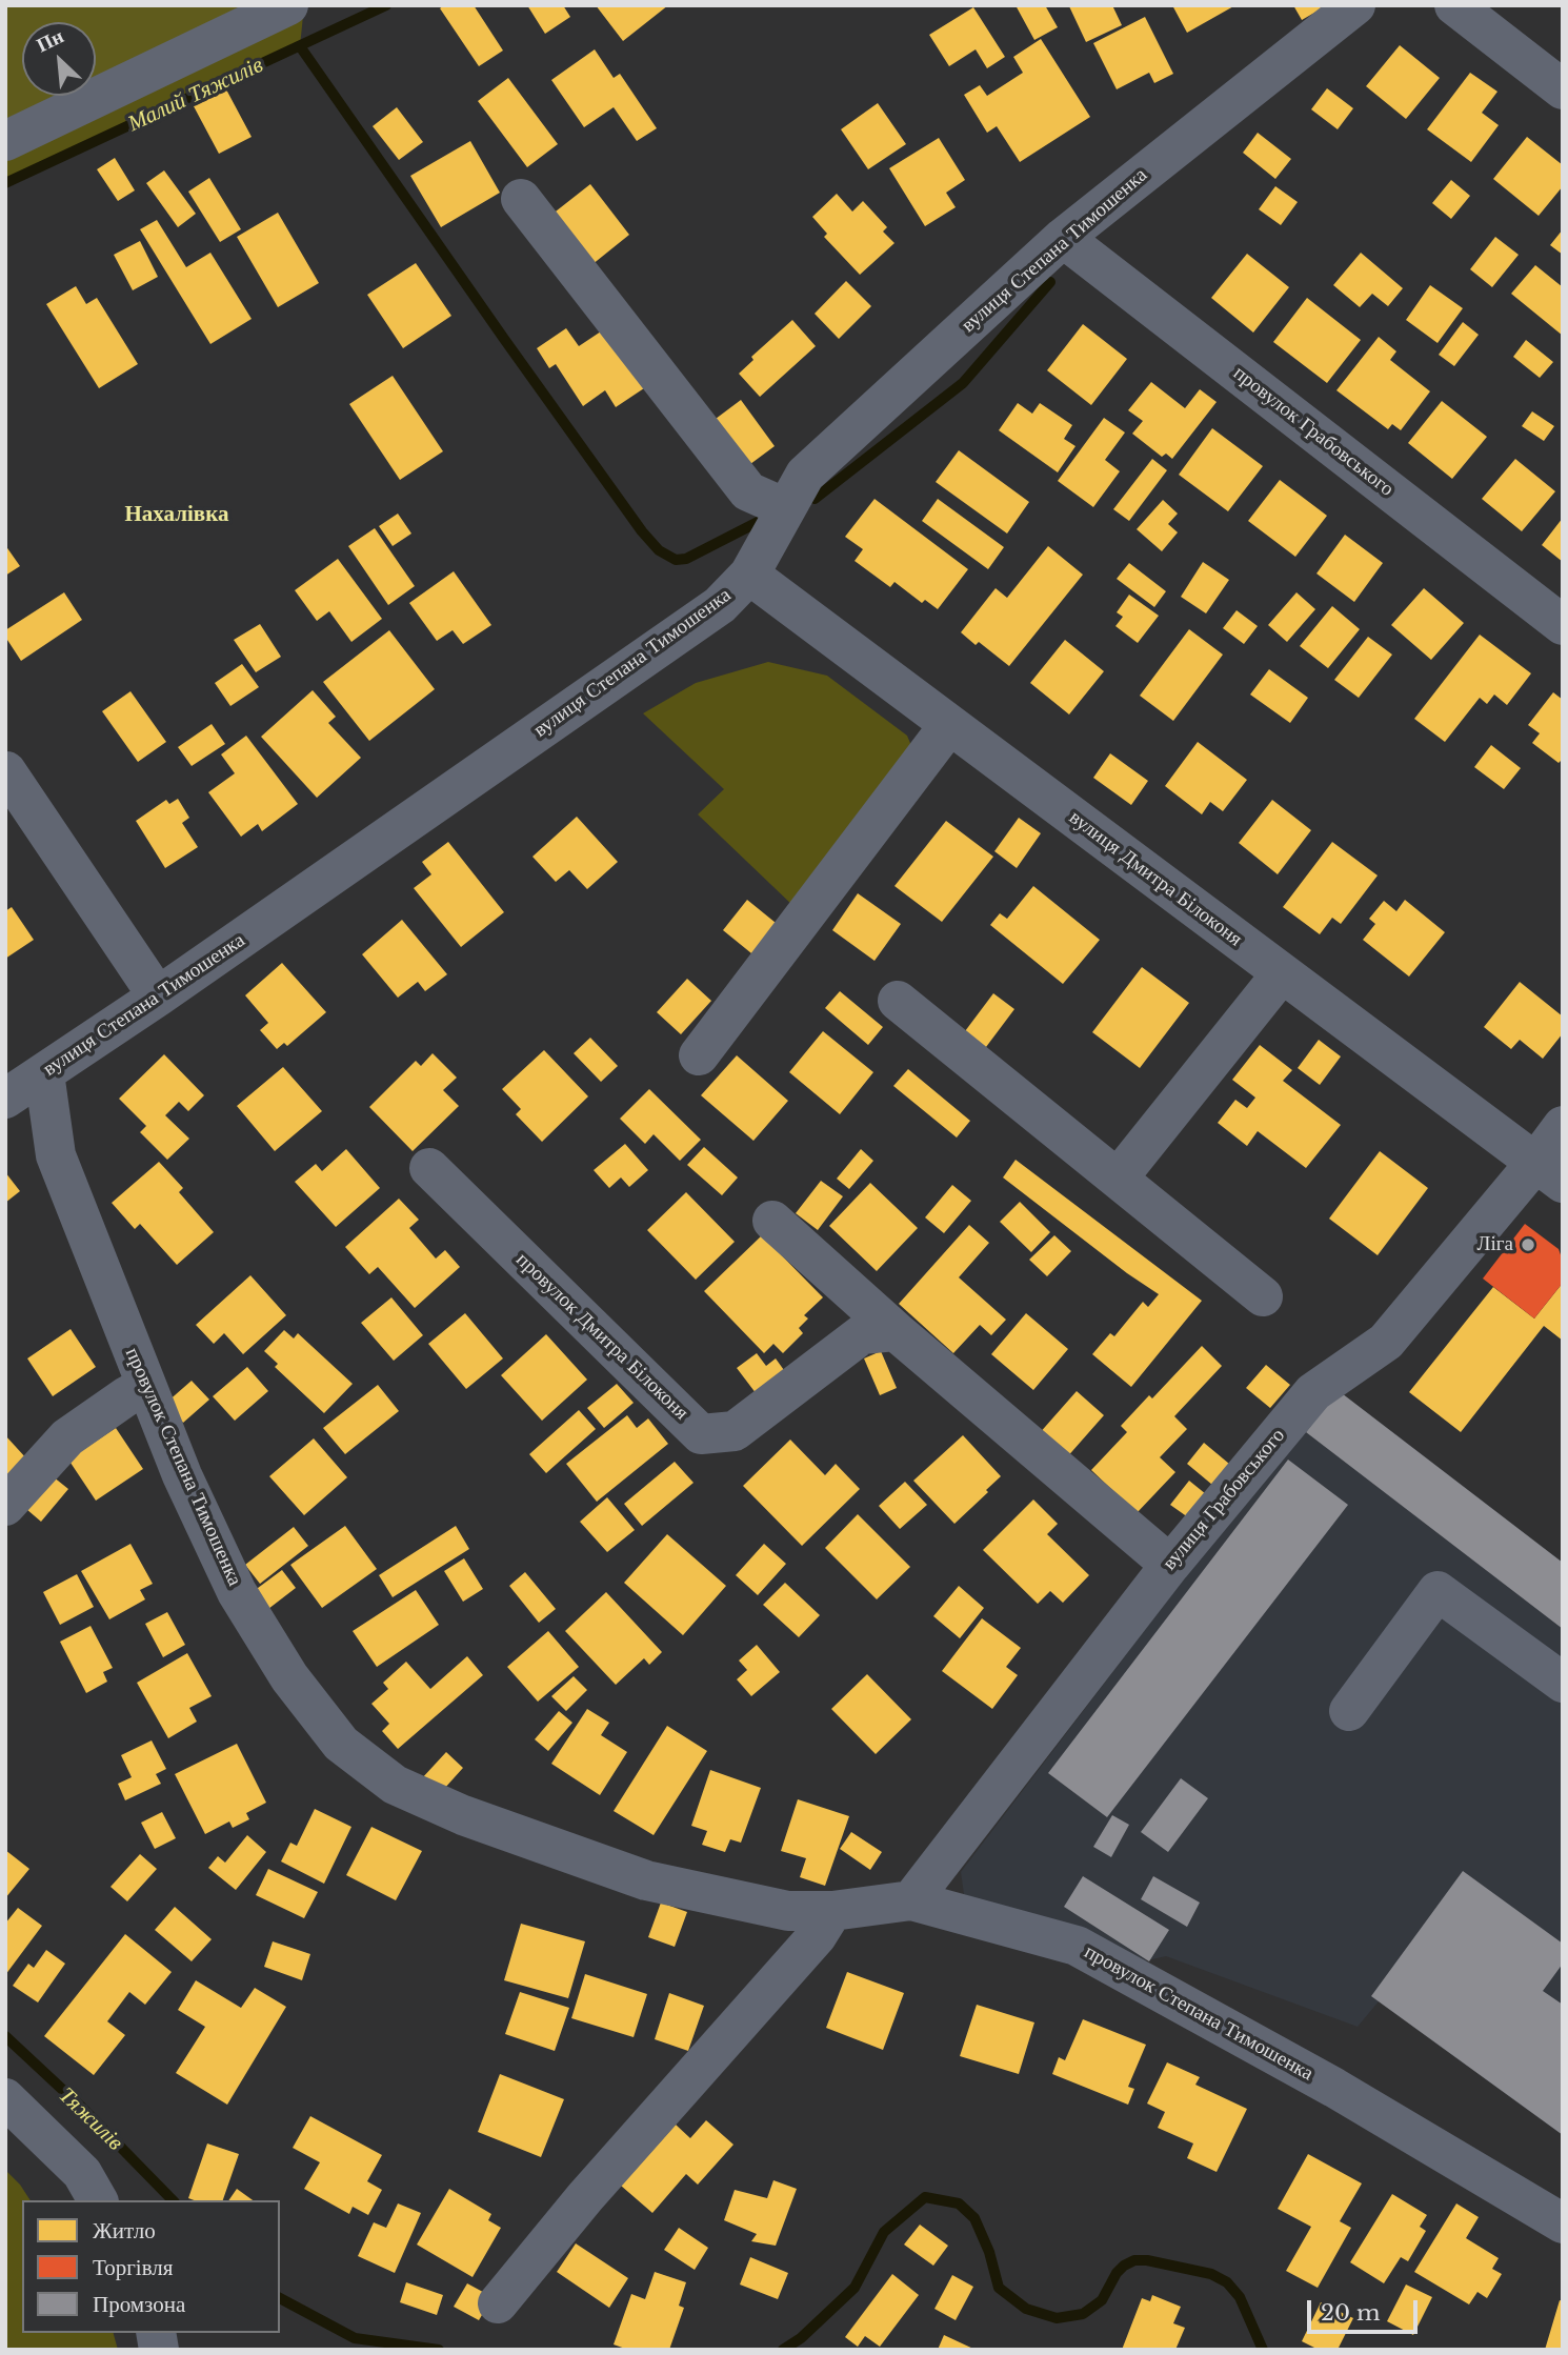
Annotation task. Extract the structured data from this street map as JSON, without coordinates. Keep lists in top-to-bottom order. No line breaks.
{"streets":{"street":["вулиця Степана Тимошенка","провулок Грабовського","вулиця Дмитра Білоконя","провулок Дмитра Білоконя","провулок Степана Тимошенка","вулиця Грабовського"]},"crossings":[["вулиця Степана Тимошенка","провулок Грабовського"],["вулиця Степана Тимошенка","вулиця Дмитра Білоконя"],["вулиця Степана Тимошенка","провулок Степана Тимошенка"],["вулиця Дмитра Білоконя","вулиця Грабовського"],["провулок Степана Тимошенка","вулиця Грабовського"]],"districts":["Нахалівка"],"water":["Малий Тяжилів","Тяжилів"],"places":["Ліга"],"legend":["Житло","Торгівля","Промзона"],"scale_bar":"20 m","north":"top left"}
